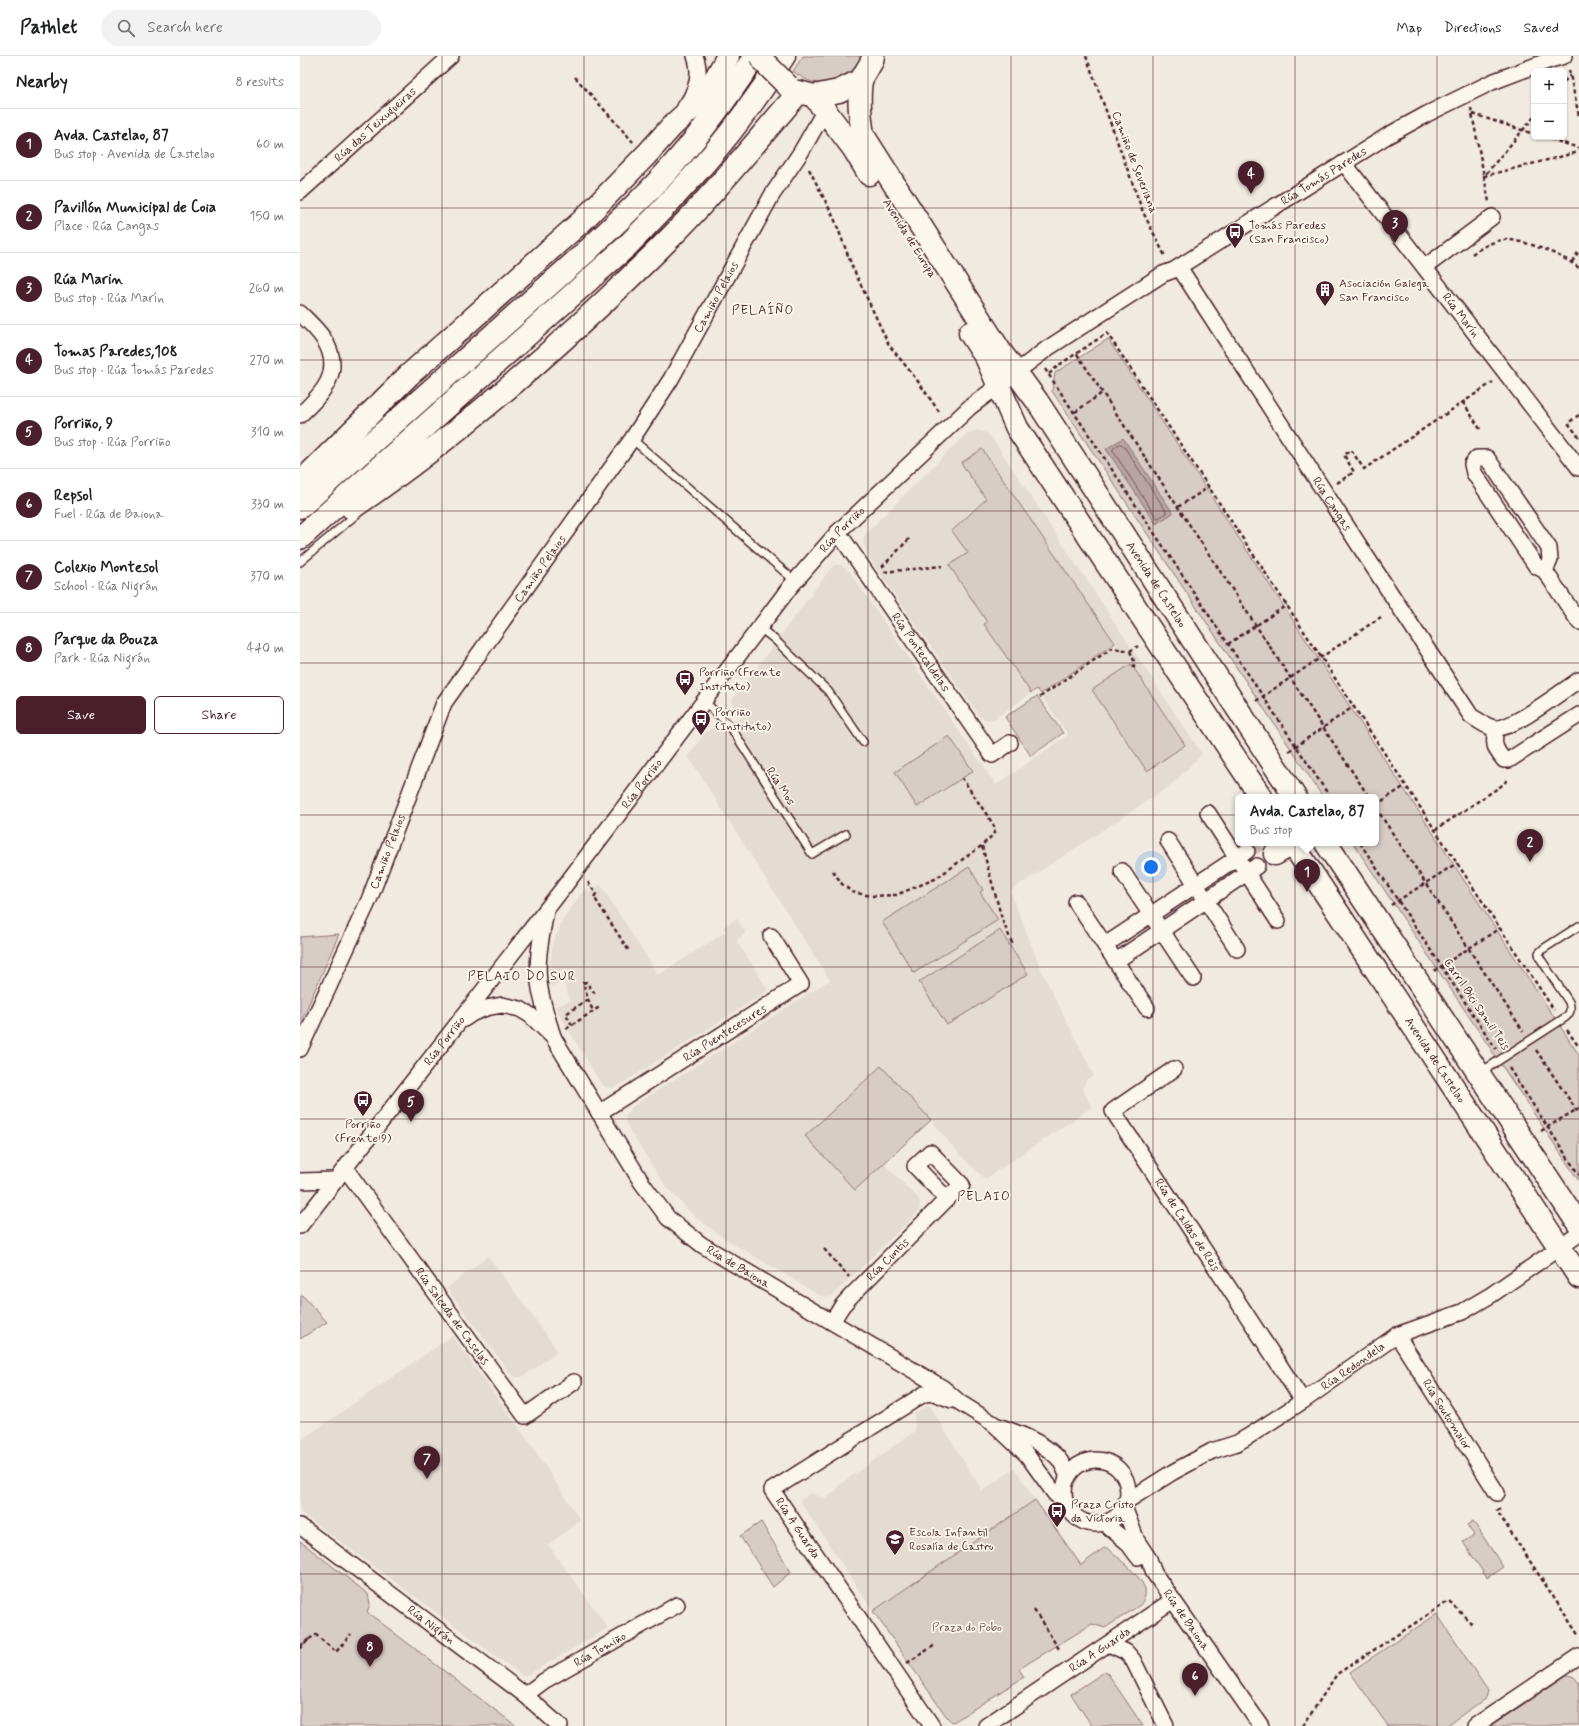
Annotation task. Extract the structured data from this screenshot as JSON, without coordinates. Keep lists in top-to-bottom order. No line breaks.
{"streets":{"main road":["Avenida de Europa","Avenida de Castelao"],"street":["Rúa das Teixugueiras","Rúa Tomás Paredes","Camiño Pelaios","Rúa Marín","Rúa Cangas","Rúa Porriño","Rúa Pontecaldelas","Rúa Puentecesures","Rúa de Caldas de Reis","Rúa Cuntis","Rúa de Baiona","Rúa Salceda de Caselas","Rúa Redondela","Rúa Soutomaior","Rúa A Guarda","Rúa Nigrán","Rúa Tomiño"],"lane":["Rúa Mos"],"path":["Camiño de Severiana","Carril Bici Samil Teis"]},"crossings":[["Camiño de Severiana","Rúa Tomás Paredes"],["Camiño de Severiana","Rúa Cangas"],["Rúa Tomás Paredes","Avenida de Europa"],["Rúa Tomás Paredes","Rúa Marín"],["Rúa Tomás Paredes","Rúa Cangas"],["Rúa Tomás Paredes","Rúa Porriño"],["Rúa Tomás Paredes","Avenida de Castelao"],["Avenida de Europa","Camiño Pelaios"],["Avenida de Europa","Rúa Porriño"],["Avenida de Europa","Avenida de Castelao"],["Rúa Porriño","Avenida de Castelao"],["Rúa Porriño","Rúa Pontecaldelas"],["Rúa Porriño","Rúa Mos"],["Rúa Porriño","Rúa de Baiona"],["Rúa Porriño","Rúa Salceda de Caselas"],["Avenida de Castelao","Rúa Redondela"],["Rúa Puentecesures","Rúa de Baiona"],["Rúa de Caldas de Reis","Rúa Redondela"],["Rúa Cuntis","Rúa de Baiona"],["Rúa de Baiona","Rúa Redondela"],["Rúa de Baiona","Rúa A Guarda"],["Rúa Redondela","Rúa Soutomaior"],["Rúa Nigrán","Rúa Tomiño"]],"districts":["PELAÍÑO","PELAIO DO SUR","PELAIO"],"parks":["Praza do Pobo"],"places":{"bus stop":["Tomás Paredes (San Francisco)","Porriño (Frente Instituto)","Porriño (Instituto)","Porriño (Frente 9)","Praza Cristo da Victoria"],"building":["Asociación Galega San Francisco"],"school or university":["Escola Infantil Rosalía de Castro"]},"page":{"header":"Pathlet","search":"Search here","nav":["Map","Directions","Saved"],"heading":["Nearby","8 results"],"map_buttons":["+","−"],"list":[{"mark":"1","name":"Avda. Castelao, 87","note":"Bus stop · Avenida de Castelao","value":"60 m"},{"mark":"2","name":"Pavillón Municipal de Coia","note":"Place · Rúa Cangas","value":"150 m"},{"mark":"3","name":"Rúa Marin","note":"Bus stop · Rúa Marín","value":"260 m"},{"mark":"4","name":"Tomas Paredes,108","note":"Bus stop · Rúa Tomás Paredes","value":"270 m"},{"mark":"5","name":"Porriño, 9","note":"Bus stop · Rúa Porriño","value":"310 m"},{"mark":"6","name":"Repsol","note":"Fuel · Rúa de Baiona","value":"330 m"},{"mark":"7","name":"Colexio Montesol","note":"School · Rúa Nigrán","value":"370 m"},{"mark":"8","name":"Parque da Bouza","note":"Park · Rúa Nigrán","value":"440 m"}],"pins":["4","3","2","1","5","7","8","6"],"buttons":["Save","Share"],"popup":["Avda. Castelao, 87","Bus stop"]}}
